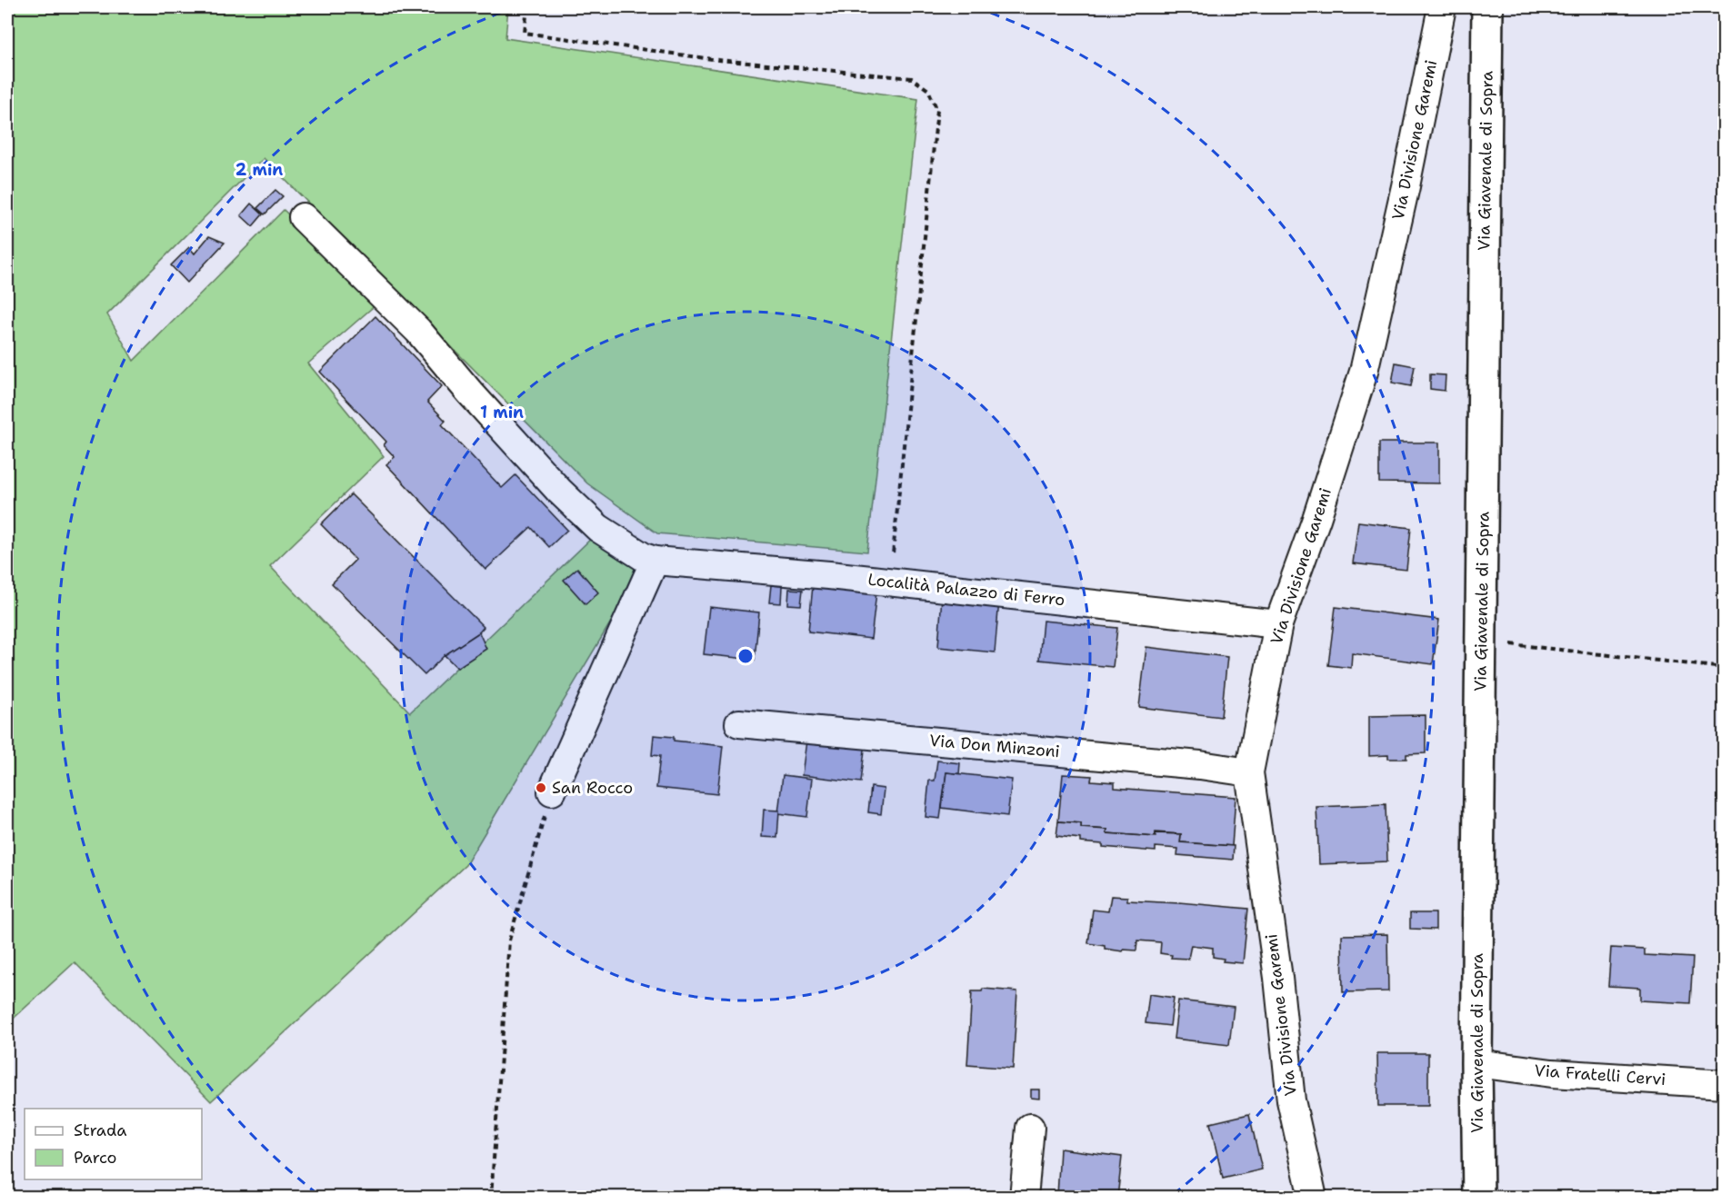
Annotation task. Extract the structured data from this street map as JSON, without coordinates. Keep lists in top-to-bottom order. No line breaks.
{"streets":{"street":["Via Divisione Garemi","Via Giavenale di Sopra","Località Palazzo di Ferro","Via Don Minzoni","Via Fratelli Cervi"]},"crossings":[["Via Divisione Garemi","Località Palazzo di Ferro"],["Via Divisione Garemi","Via Don Minzoni"],["Via Giavenale di Sopra","Via Fratelli Cervi"]],"places":["San Rocco"],"legend":["Strada","Parco"],"rings":["2 min","1 min"]}
